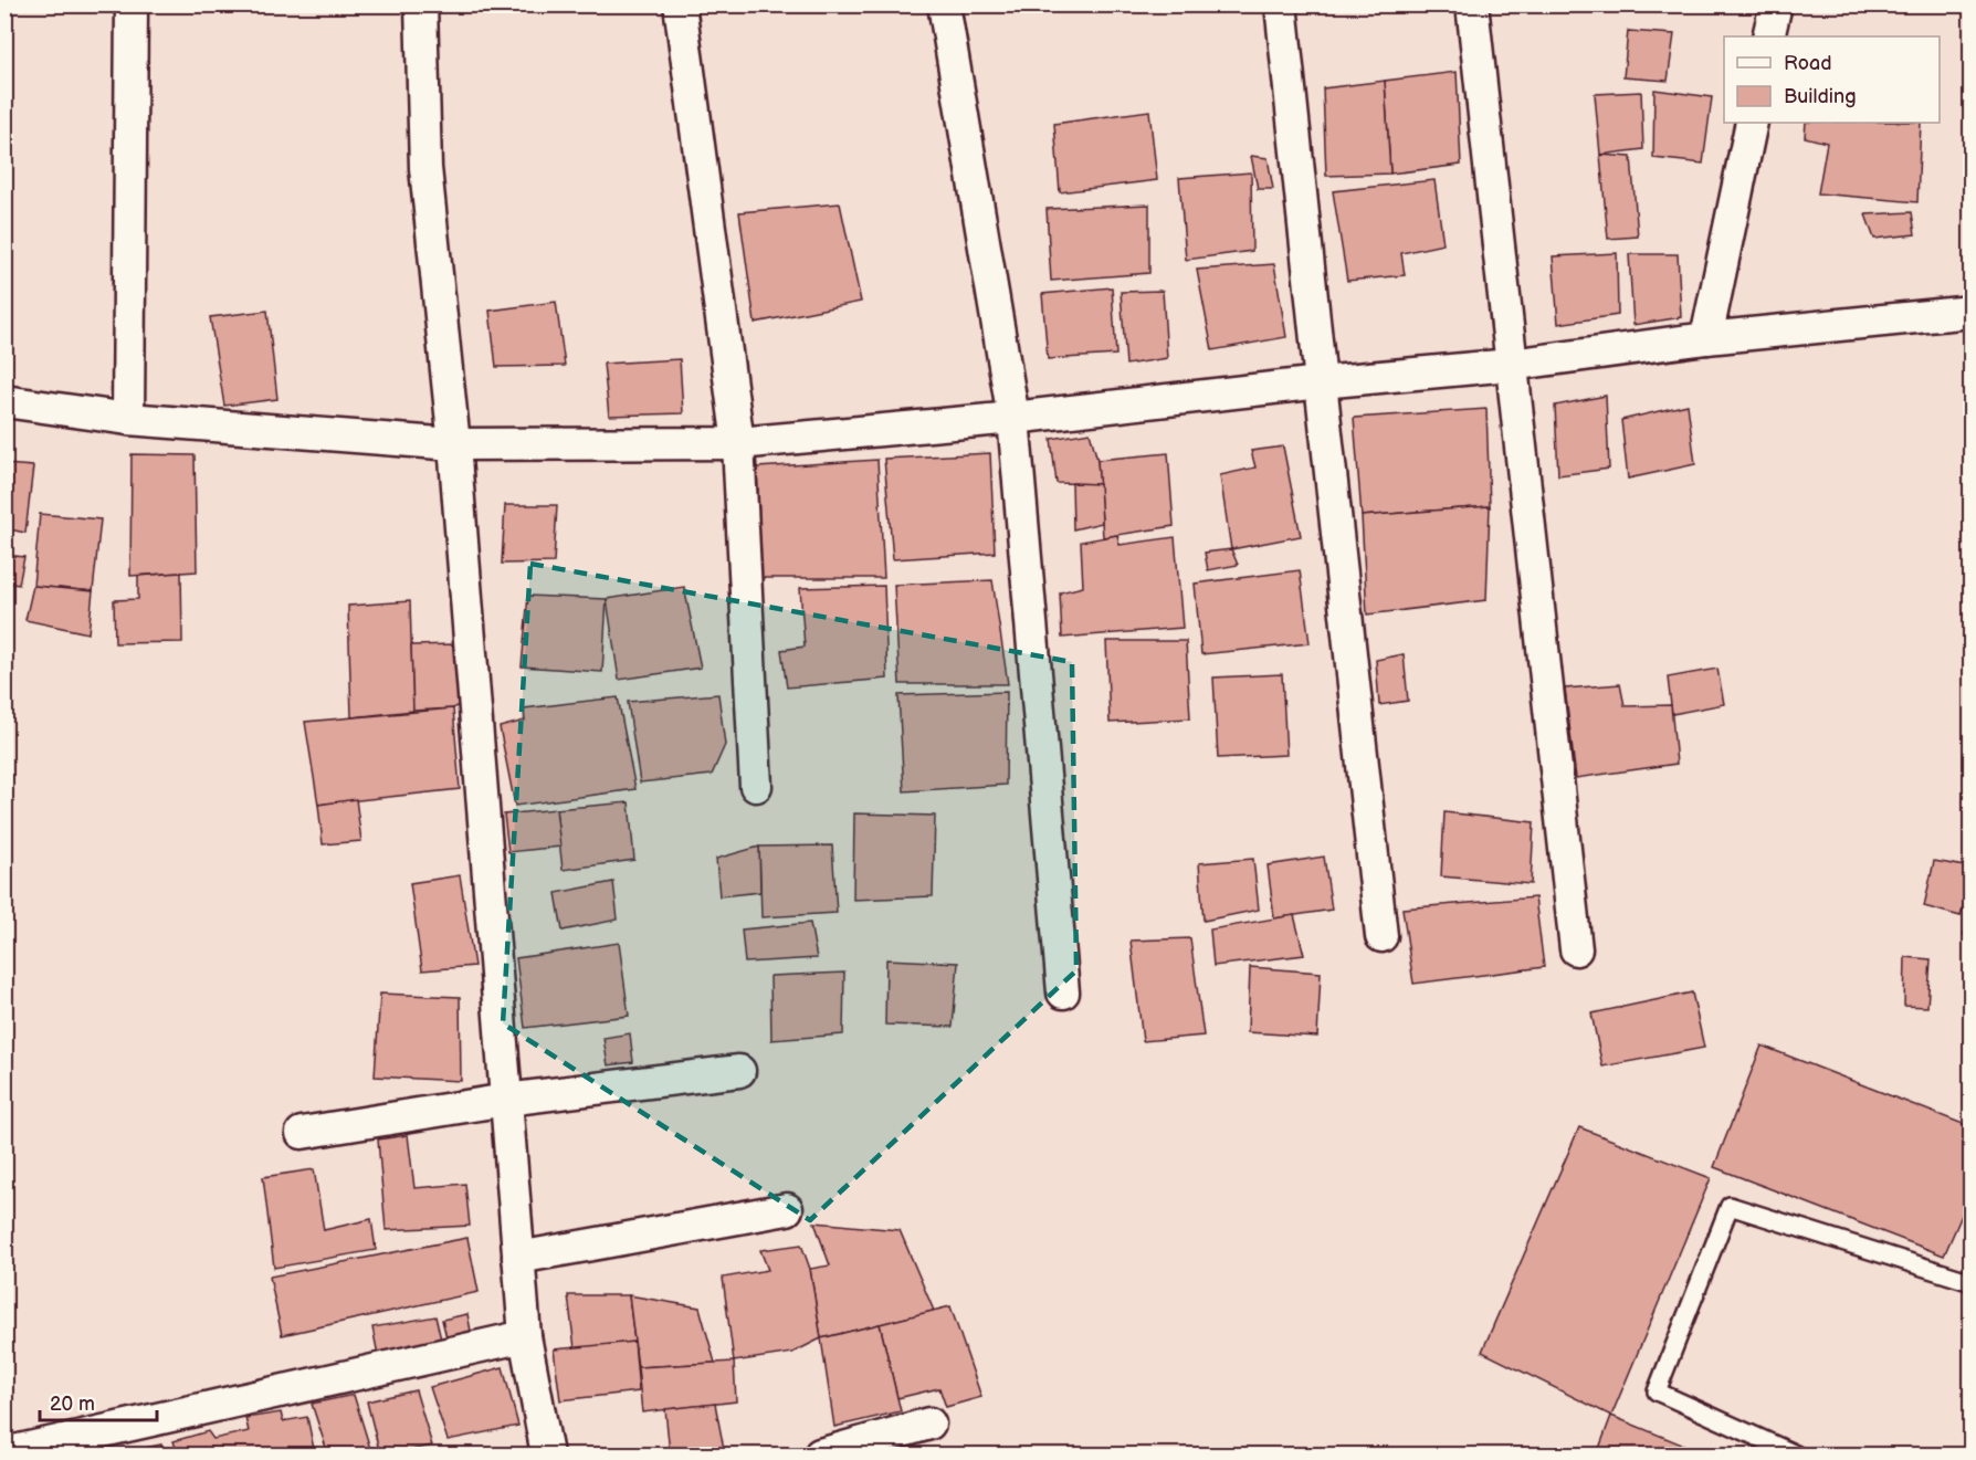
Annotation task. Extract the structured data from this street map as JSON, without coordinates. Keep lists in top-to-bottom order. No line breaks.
{"legend":["Road","Building"],"scale_bar":"20 m"}
